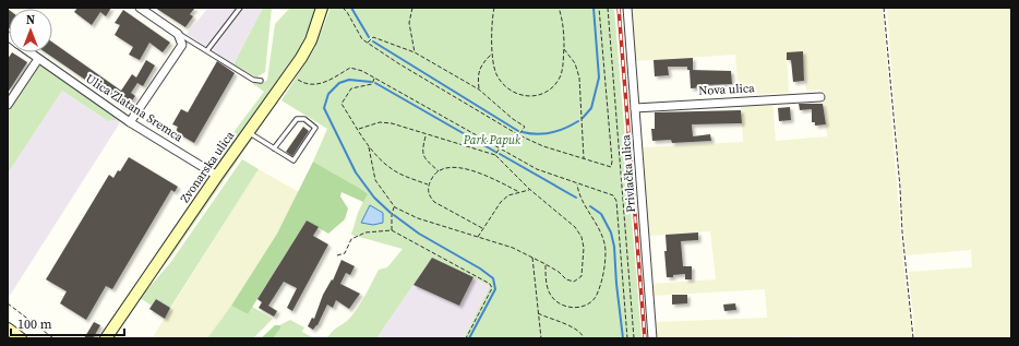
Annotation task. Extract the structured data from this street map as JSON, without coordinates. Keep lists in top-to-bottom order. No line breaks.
{"streets":{"main road":["Zvonarska ulica"],"street":["Nova ulica","Ulica Zlatana Sremca","Privlačka ulica"]},"crossings":[["Nova ulica","Privlačka ulica"],["Ulica Zlatana Sremca","Zvonarska ulica"]],"parks":["Park Papuk"],"scale_bar":"100 m","north":"top"}
